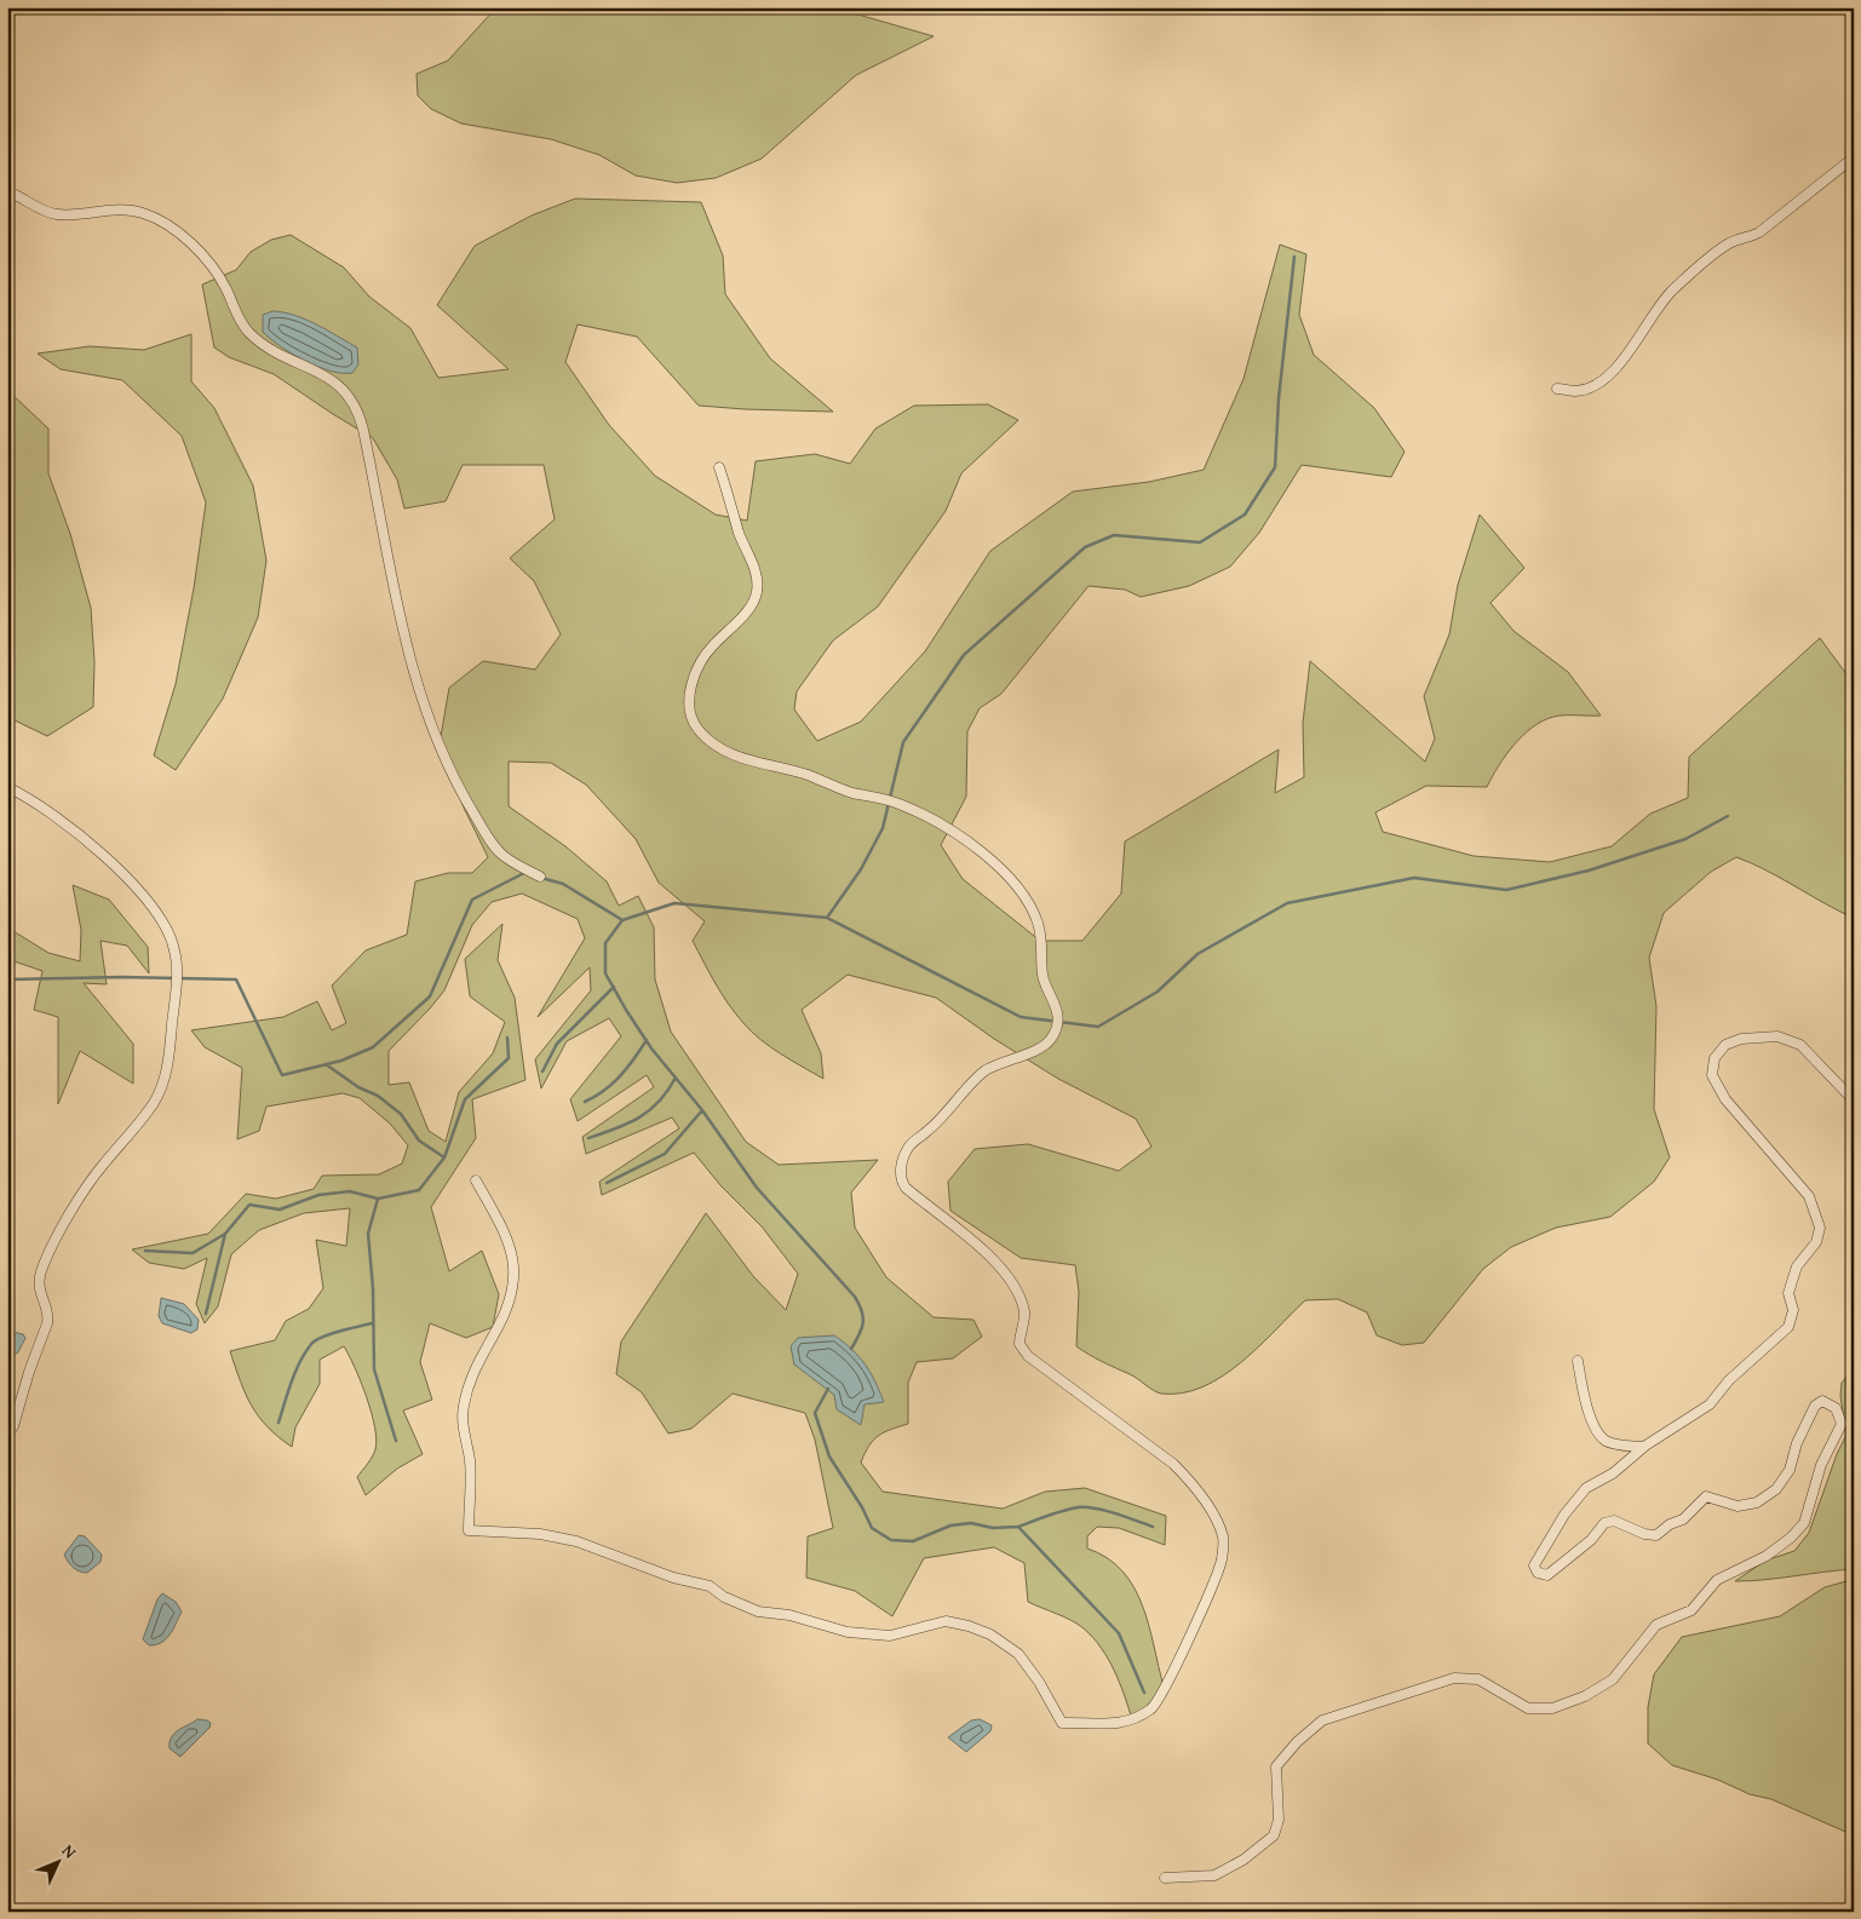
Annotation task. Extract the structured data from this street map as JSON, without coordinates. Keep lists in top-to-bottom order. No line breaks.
{"north":"top right"}
